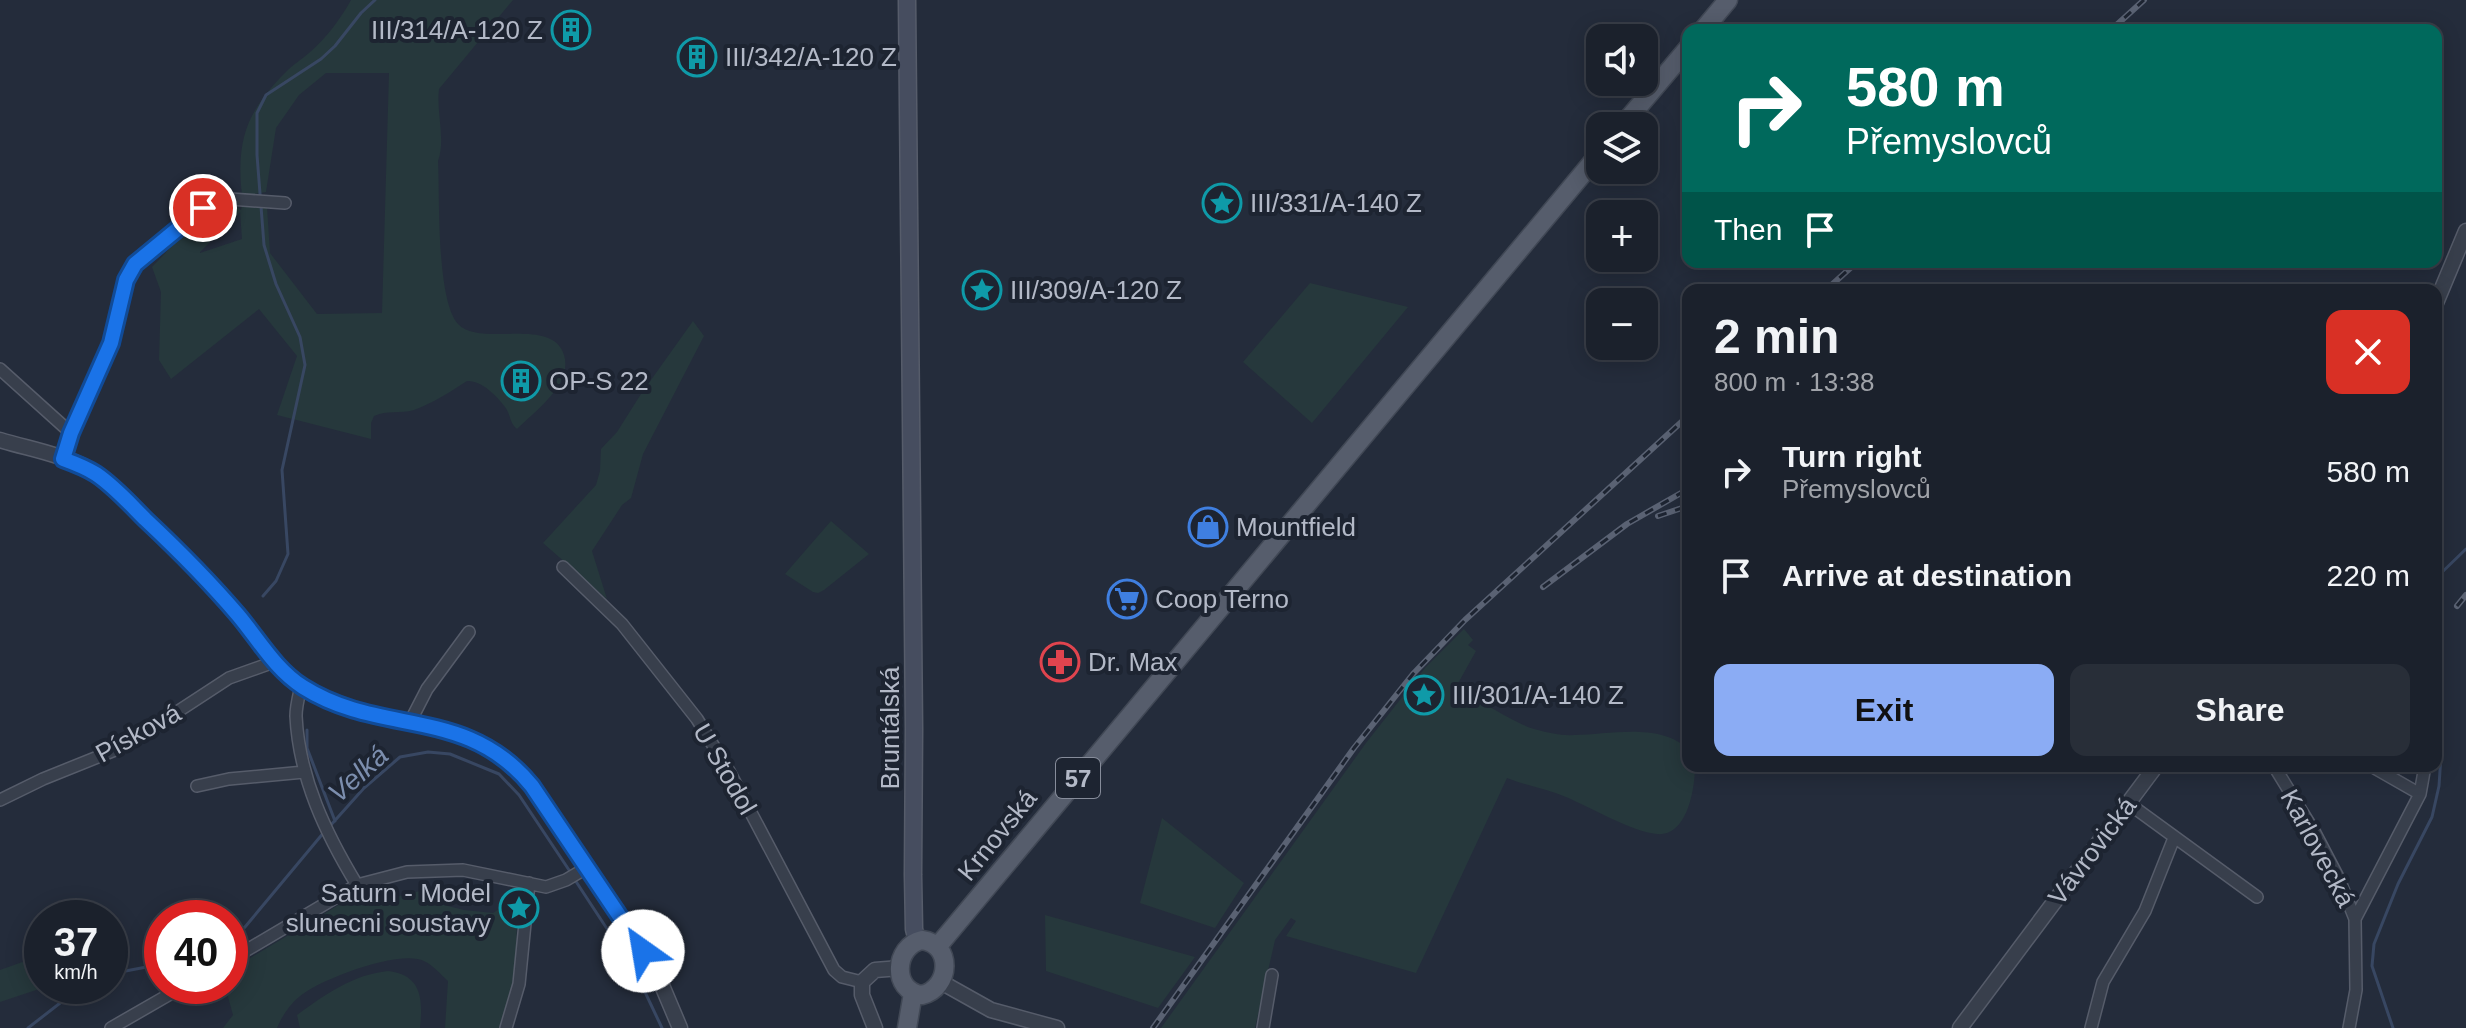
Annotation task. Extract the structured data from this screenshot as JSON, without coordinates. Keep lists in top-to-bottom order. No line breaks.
{"streets":{"main road":["Bruntálská","57","Krnovská"],"street":["Písková","U Stodol","Karlovecká","Vávrovická"]},"crossings":[["Bruntálská","Krnovská"]],"water":["Velká"],"places":{"building":["III/314/A-120 Z","III/342/A-120 Z","OP-S 22"],"place":["III/331/A-140 Z","III/309/A-120 Z","III/301/A-140 Z","Saturn - Model slunecni soustavy"],"shop":["Mountfield"],"supermarket":["Coop Terno"],"pharmacy":["Dr. Max"]},"page":{"map_buttons":["+","−"],"turn":["580 m","Přemyslovců"],"then":"Then","heading":["2 min","800 m · 13:38"],"list":[{"name":"Turn right","note":"Přemyslovců","value":"580 m"},{"name":"Arrive at destination","value":"220 m"}],"buttons":["Exit","Share"],"speed":"37 km/h","limit":"40"}}
